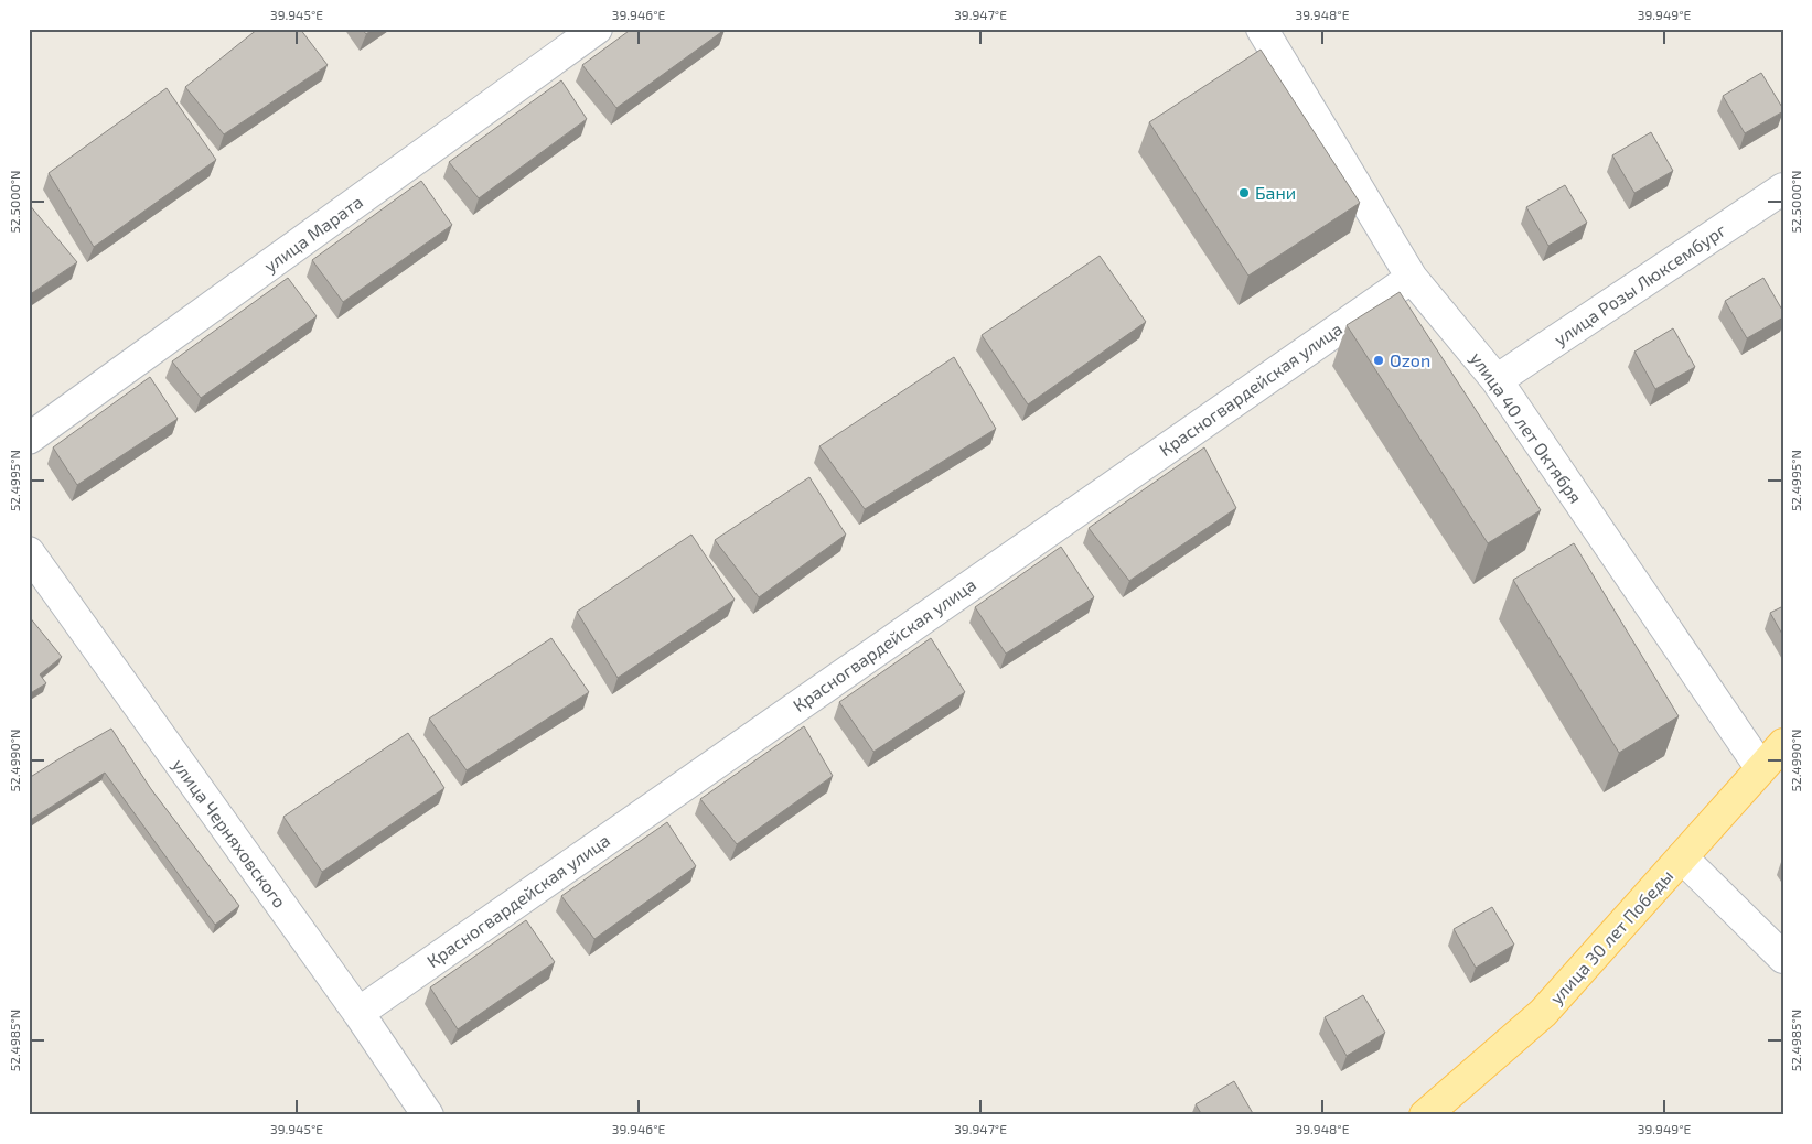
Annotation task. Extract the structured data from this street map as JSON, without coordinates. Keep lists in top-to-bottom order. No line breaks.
{"streets":{"main road":["улица 30 лет Победы"],"street":["улица Марата","улица Розы Люксембург","Красногвардейская улица","улица 40 лет Октября","улица Черняховского"]},"crossings":[["улица Розы Люксембург","улица 40 лет Октября"],["Красногвардейская улица","улица 40 лет Октября"],["Красногвардейская улица","улица Черняховского"],["улица 40 лет Октября","улица 30 лет Победы"]],"places":["Бани","Ozon"],"coordinates":["39.945°E","39.946°E","39.947°E","39.948°E","39.949°E","52.5000°N","52.4995°N","52.4990°N","52.4985°N"]}
